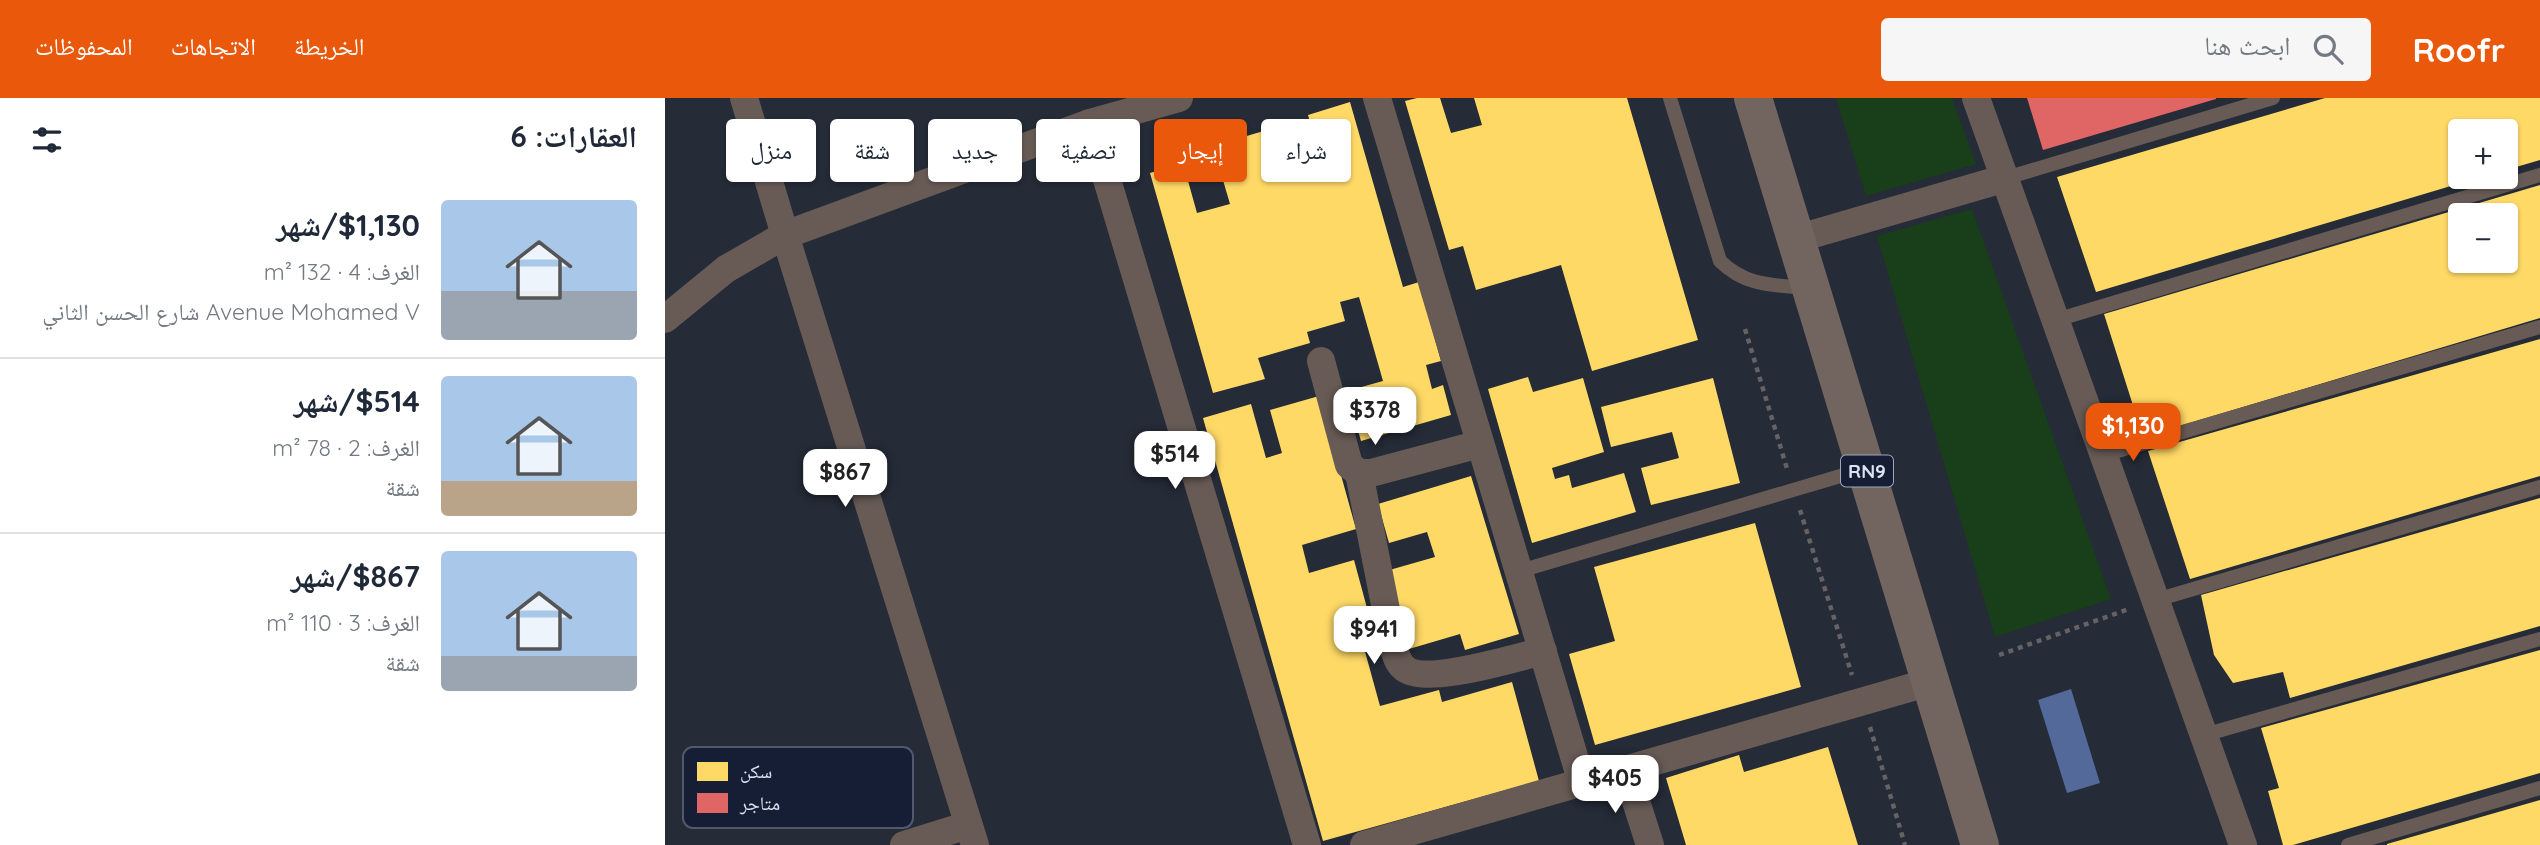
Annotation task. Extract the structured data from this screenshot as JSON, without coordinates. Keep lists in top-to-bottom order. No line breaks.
{"streets":{"main road":["RN9"]},"legend":["سكن","متاجر"],"page":{"header":"Roofr","search":"ابحث هنا","nav":["الخريطة","الاتجاهات","المحفوظات"],"heading":"العقارات: 6","map_buttons":["+","−"],"chip":["شراء","إيجار","تصفية","جديد","شقة","منزل"],"list":[{"name":"$1,130/شهر","note":"الغرف: 4 · 132 m² · Avenue Mohamed V شارع الحسن الثاني"},{"name":"$514/شهر","note":"الغرف: 2 · 78 m² · شقة"},{"name":"$867/شهر","note":"الغرف: 3 · 110 m² · شقة"}],"price":["$378","$1,130","$514","$867","$941","$405"]}}
